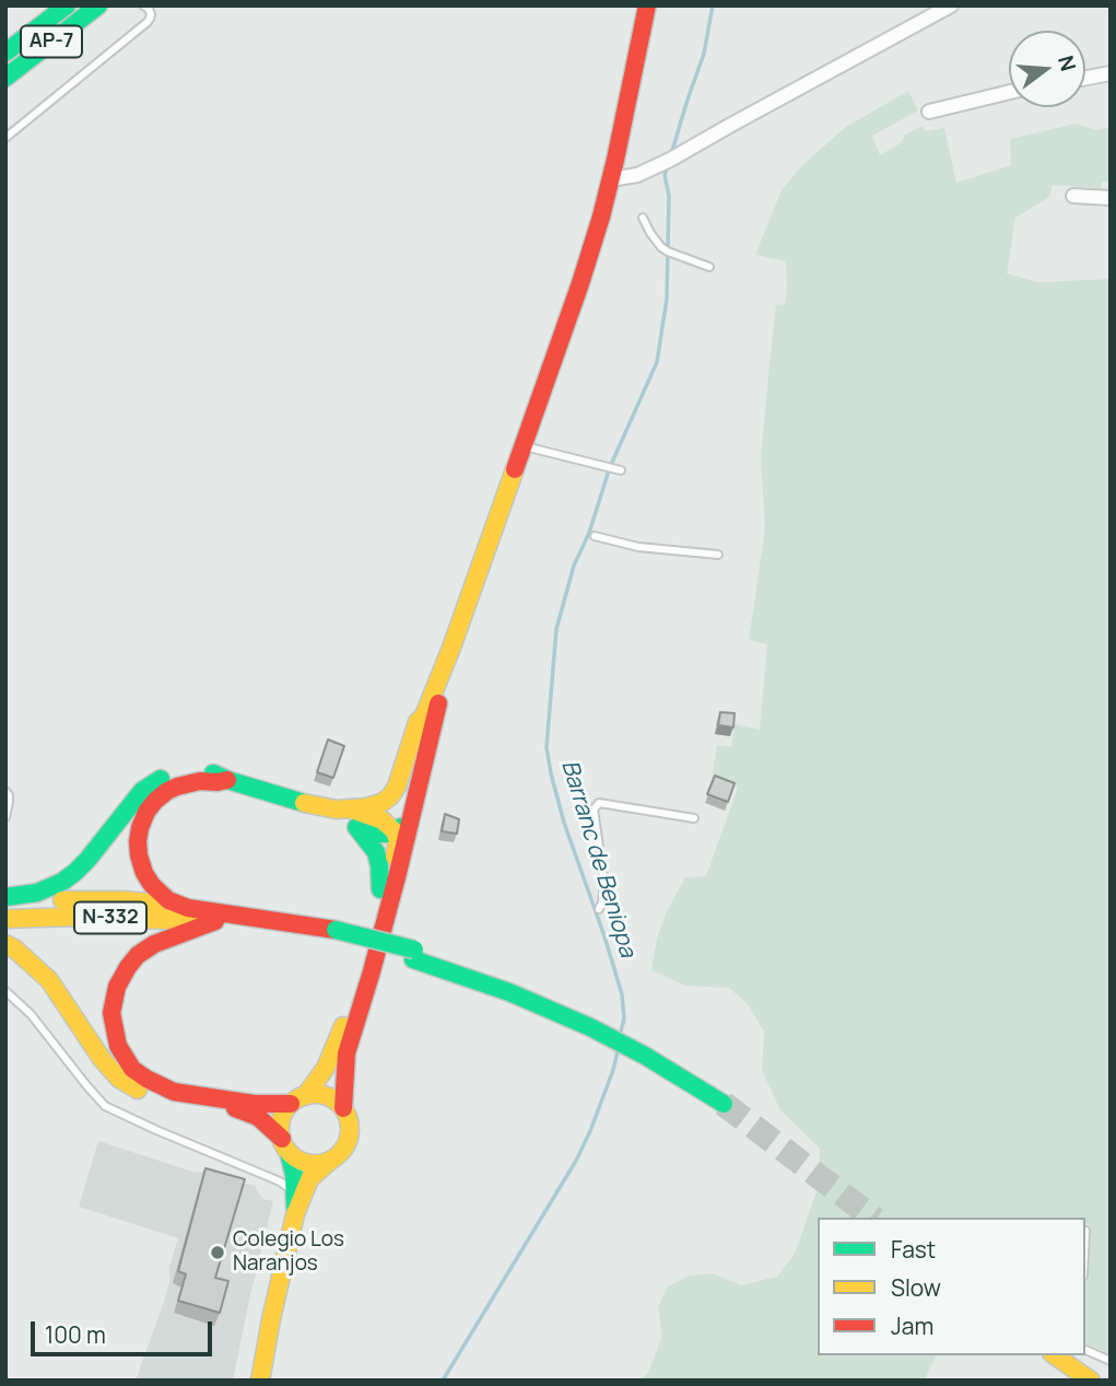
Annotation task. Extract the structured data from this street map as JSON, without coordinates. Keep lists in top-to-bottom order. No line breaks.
{"streets":{"main road":["AP-7","N-332"]},"water":["Barranc de Beniopa"],"places":["Colegio Los Naranjos"],"legend":["Fast","Slow","Jam"],"scale_bar":"100 m","north":"right"}
